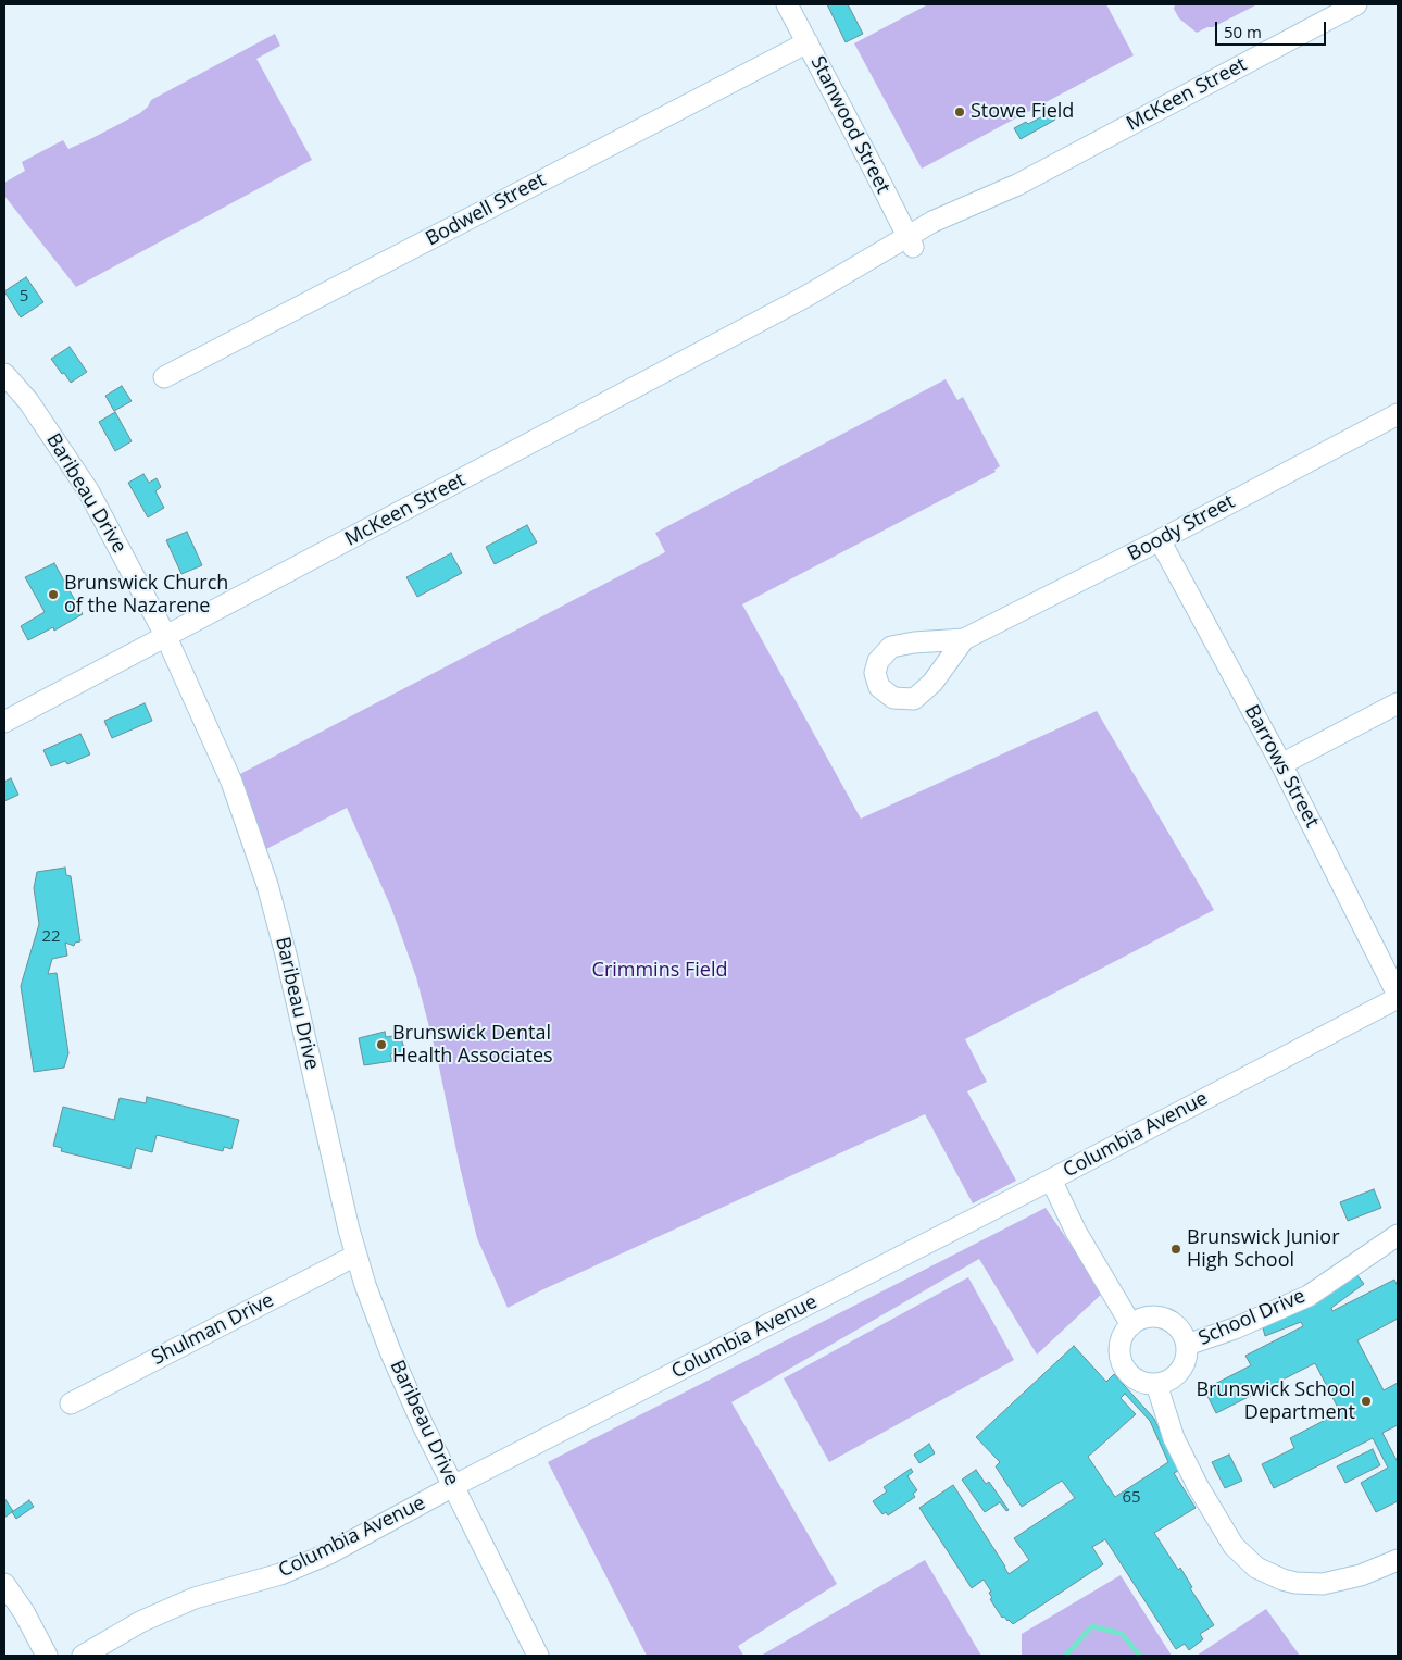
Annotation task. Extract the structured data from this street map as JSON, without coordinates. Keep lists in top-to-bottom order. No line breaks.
{"streets":{"street":["McKeen Street","Stanwood Street","Bodwell Street","Baribeau Drive","Boody Street","Barrows Street","Columbia Avenue","School Drive","Shulman Drive"]},"crossings":[["McKeen Street","Stanwood Street"],["McKeen Street","Baribeau Drive"],["Stanwood Street","Bodwell Street"],["Baribeau Drive","Columbia Avenue"],["Baribeau Drive","Shulman Drive"],["Boody Street","Barrows Street"],["Barrows Street","Columbia Avenue"]],"parks":["Crimmins Field"],"places":["Stowe Field","Brunswick Church of the Nazarene","Brunswick Dental Health Associates","Brunswick Junior High School","Brunswick School Department"],"house_numbers":["5","22","65"],"scale_bar":"50 m"}
